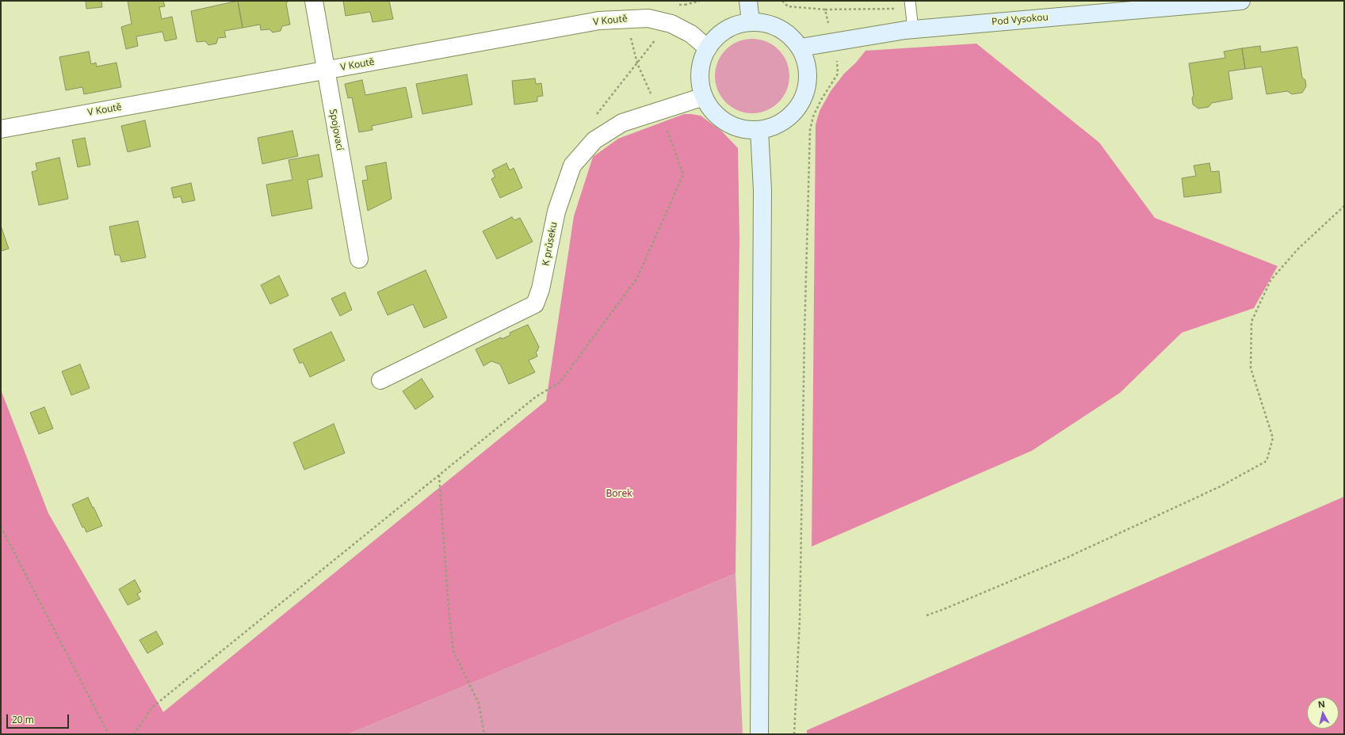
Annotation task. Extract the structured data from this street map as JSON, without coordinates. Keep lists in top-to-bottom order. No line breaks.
{"streets":{"main road":["Pod Vysokou"],"street":["V Koutě","Spojovací","K průseku"]},"crossings":[["Pod Vysokou","V Koutě"],["Pod Vysokou","K průseku"],["V Koutě","Spojovací"],["V Koutě","K průseku"]],"parks":["Borek"],"scale_bar":"20 m","north":"top"}
